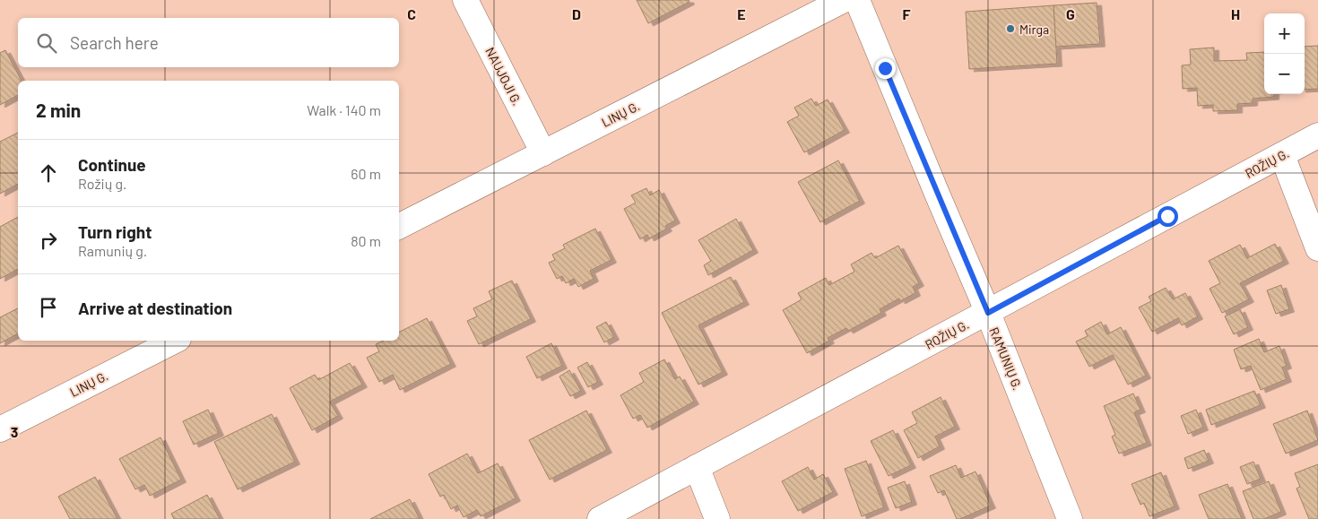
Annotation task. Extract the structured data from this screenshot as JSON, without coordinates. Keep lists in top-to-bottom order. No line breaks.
{"streets":{"street":["NAUJOJI G.","LINŲ G.","ROŽIŲ G.","RAMUNIŲ G."]},"crossings":[["NAUJOJI G.","LINŲ G."],["ROŽIŲ G.","RAMUNIŲ G."]],"places":["Mirga"],"page":{"map_buttons":["+","−"],"search":"Search here","heading":["2 min","Walk · 140 m"],"list":[["Continue","Rožių g.","60 m"],["Turn right","Ramunių g.","80 m"],"Arrive at destination"]},"grid":{"columns":["C","D","E","F","G","H"],"rows":["3"]}}
